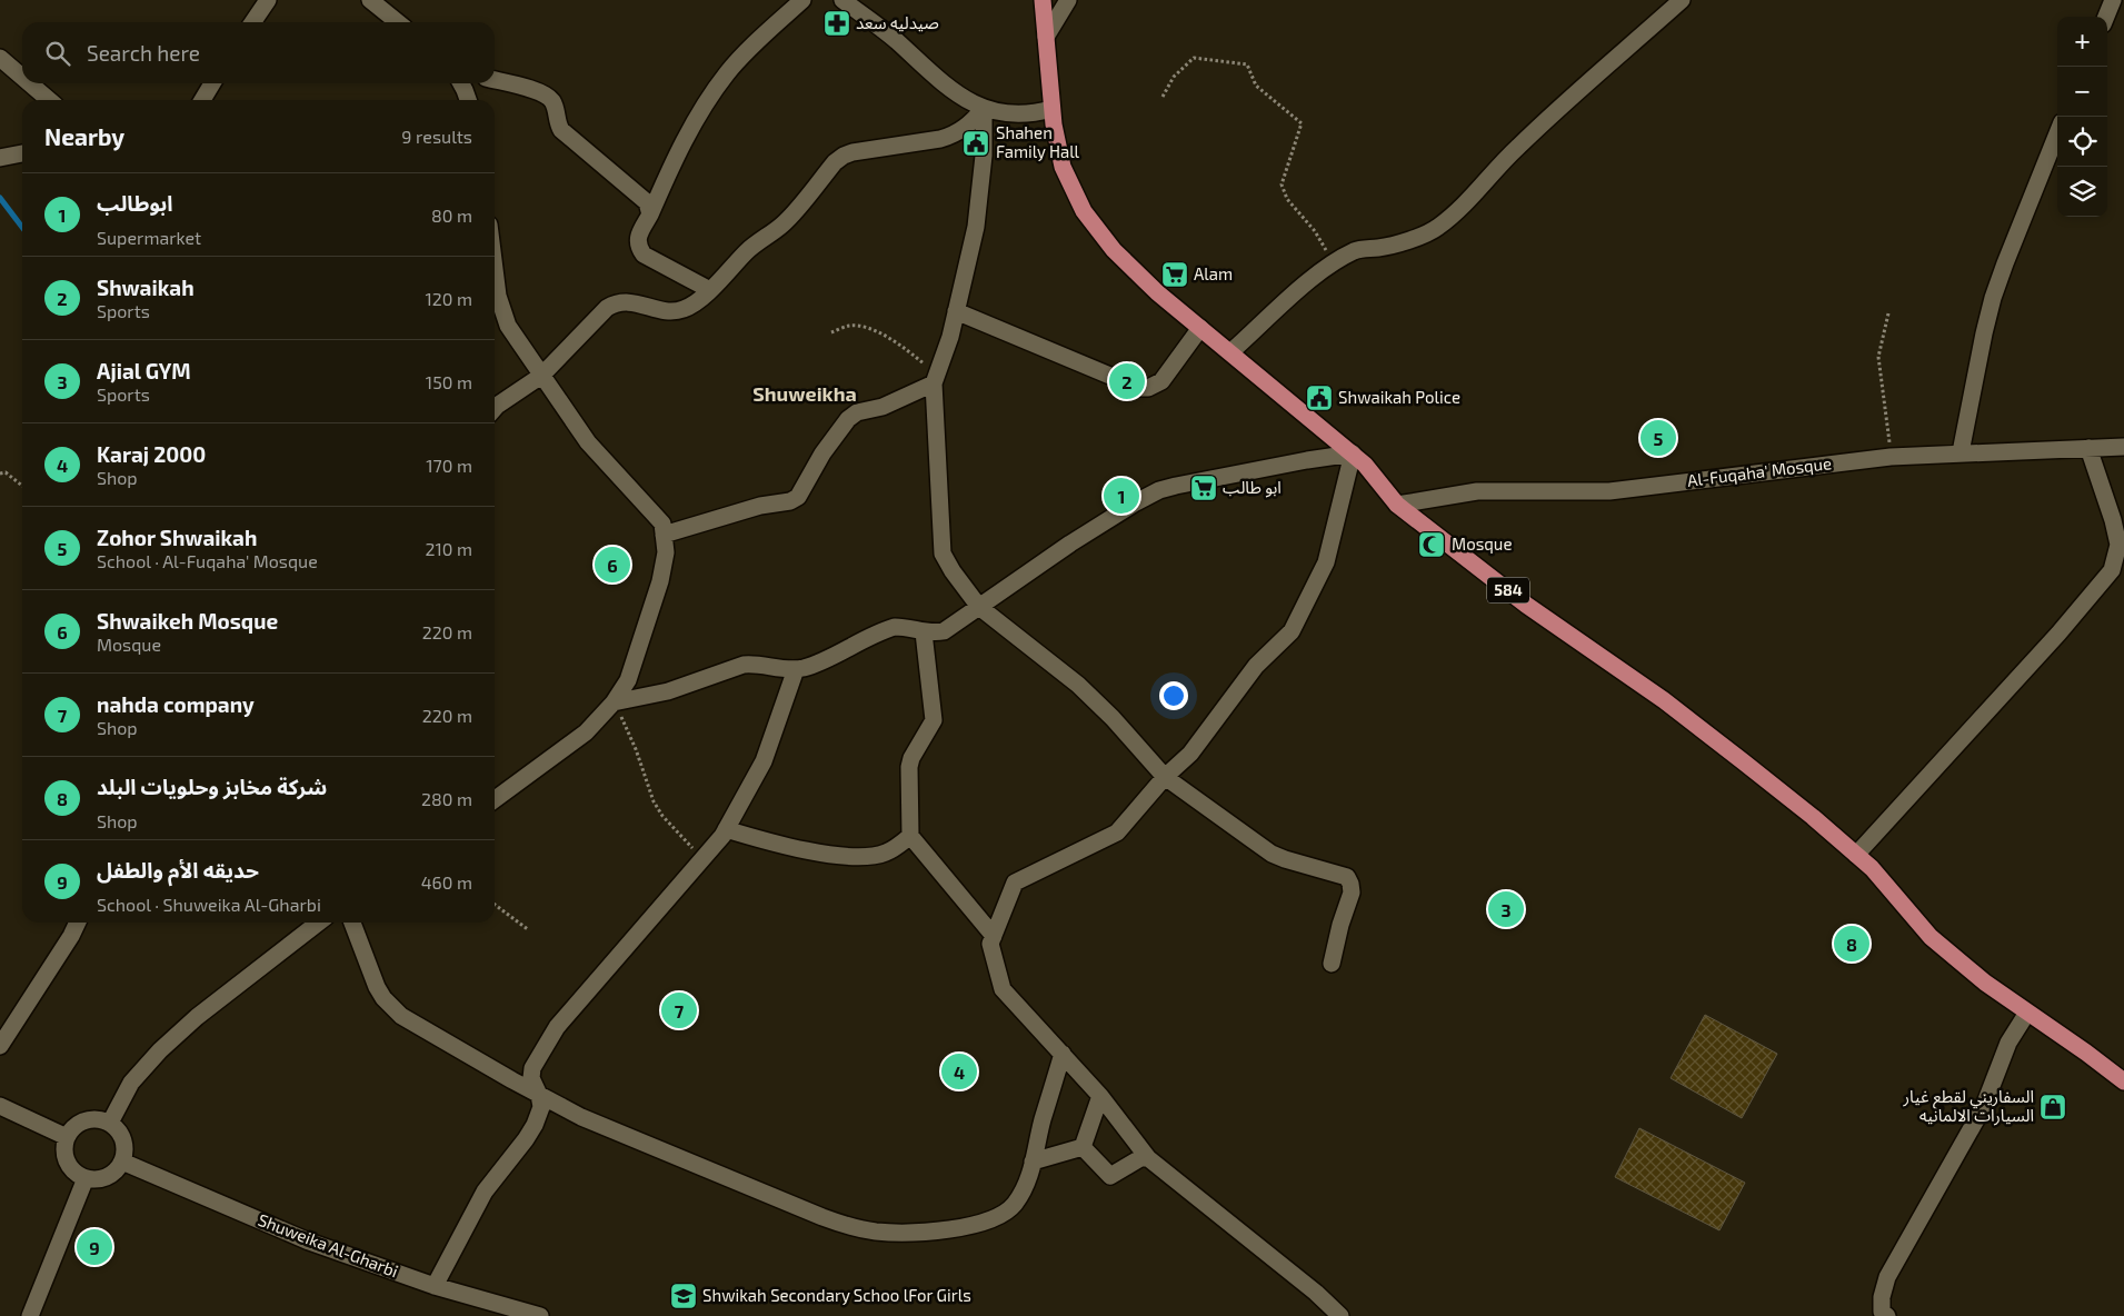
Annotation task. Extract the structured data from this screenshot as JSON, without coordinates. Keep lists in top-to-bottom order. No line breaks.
{"streets":{"main road":["584"],"street":["Al-Fuqaha' Mosque","Shuweika Al-Gharbi"]},"crossings":[["Al-Fuqaha' Mosque","584"]],"districts":["Shuweikha"],"places":{"pharmacy":["صيدليه سعد"],"public building":["Shahen Family Hall","Shwaikah Police"],"supermarket":["Alam","ابو طالب"],"mosque":["Mosque"],"shop":["السفاريني لقطع غيار السيارات الالمانيه"],"school or university":["Shwikah Secondary Schoo lFor Girls"]},"page":{"map_buttons":["+","−"],"search":"Search here","heading":["Nearby","9 results"],"list":[{"mark":"1","name":"ابوطالب","note":"Supermarket","value":"80 m"},{"mark":"2","name":"Shwaikah","note":"Sports","value":"120 m"},{"mark":"3","name":"Ajial GYM","note":"Sports","value":"150 m"},{"mark":"4","name":"Karaj 2000","note":"Shop","value":"170 m"},{"mark":"5","name":"Zohor Shwaikah","note":"School · Al-Fuqaha' Mosque","value":"210 m"},{"mark":"6","name":"Shwaikeh Mosque","note":"Mosque","value":"220 m"},{"mark":"7","name":"nahda company","note":"Shop","value":"220 m"},{"mark":"8","name":"شركة مخابز وحلويات البلد","note":"Shop","value":"280 m"},{"mark":"9","name":"حديقه الأم والطفل","note":"School · Shuweika Al-Gharbi","value":"460 m"}],"pins":["2","5","1","6","3","8","7","4","9"]}}
